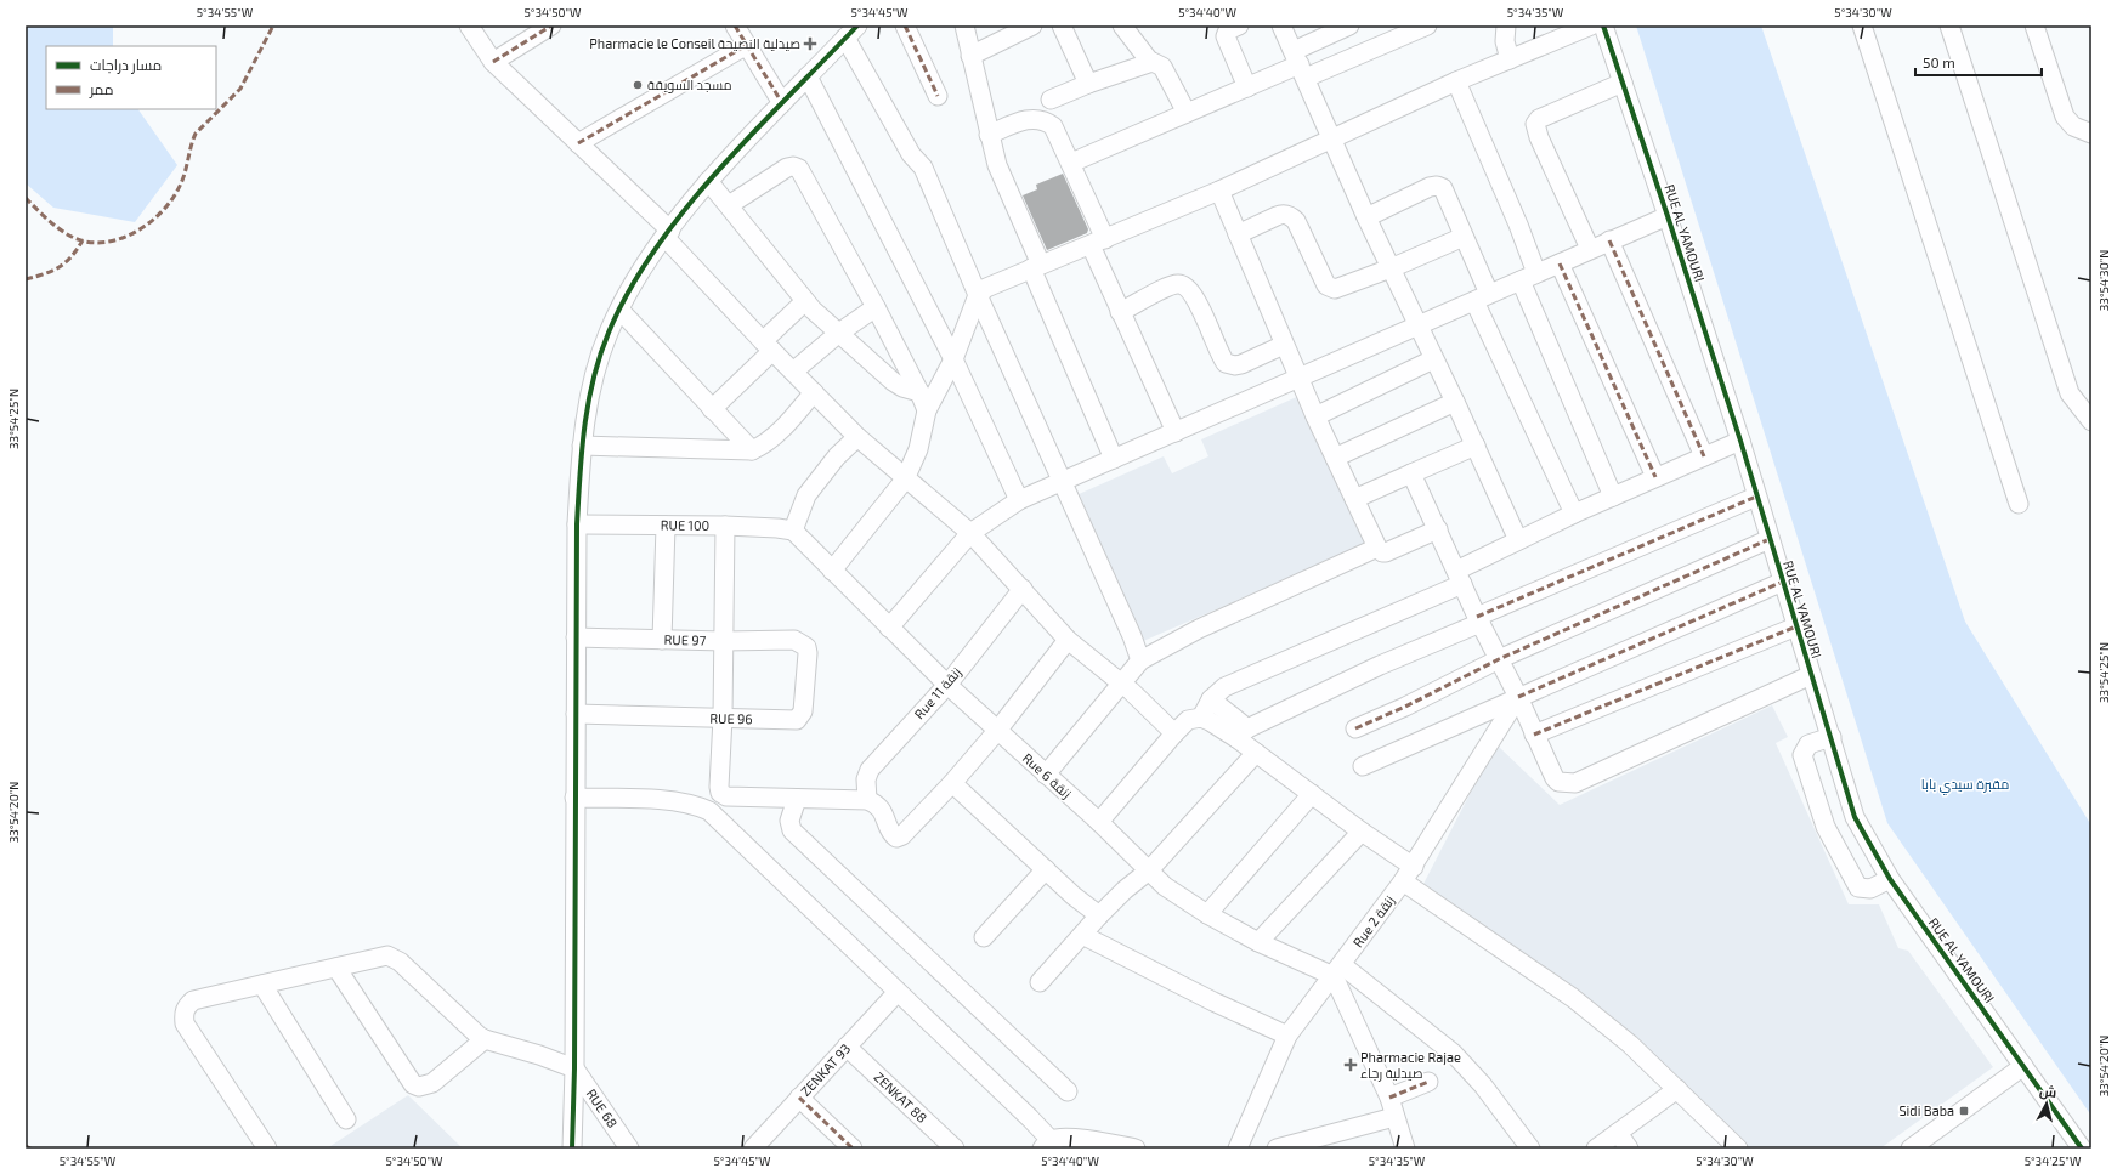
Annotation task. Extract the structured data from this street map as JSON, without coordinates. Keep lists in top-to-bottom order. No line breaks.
{"streets":{"street":["RUE AL YAMOURI","RUE 100","RUE 97","Rue 11 زنقة","RUE 96","Rue 6 زنقة","Rue 2 زنقة","ZENKAT 93","ZENKAT 88","RUE 68"]},"crossings":[["RUE 100","Rue 6 زنقة"],["RUE 97","RUE 96"],["Rue 11 زنقة","Rue 6 زنقة"],["Rue 6 زنقة","Rue 2 زنقة"],["ZENKAT 93","ZENKAT 88"]],"parks":["مقبرة سيدي بابا"],"places":{"health":["Pharmacie le Conseil صيدلية النصيحة","Pharmacie Rajae صيدلية رجاء"],"other":["مسجد السويقة"],"transit":["Sidi Baba"]},"legend":["مسار دراجات","ممر"],"scale_bar":"50 m","north":"top","coordinates":["5°34'55\"W","5°34'50\"W","5°34'45\"W","5°34'40\"W","5°34'35\"W","5°34'30\"W","33°54'30\"N","33°54'25\"N","33°54'20\"N","5°34'25\"W"]}
